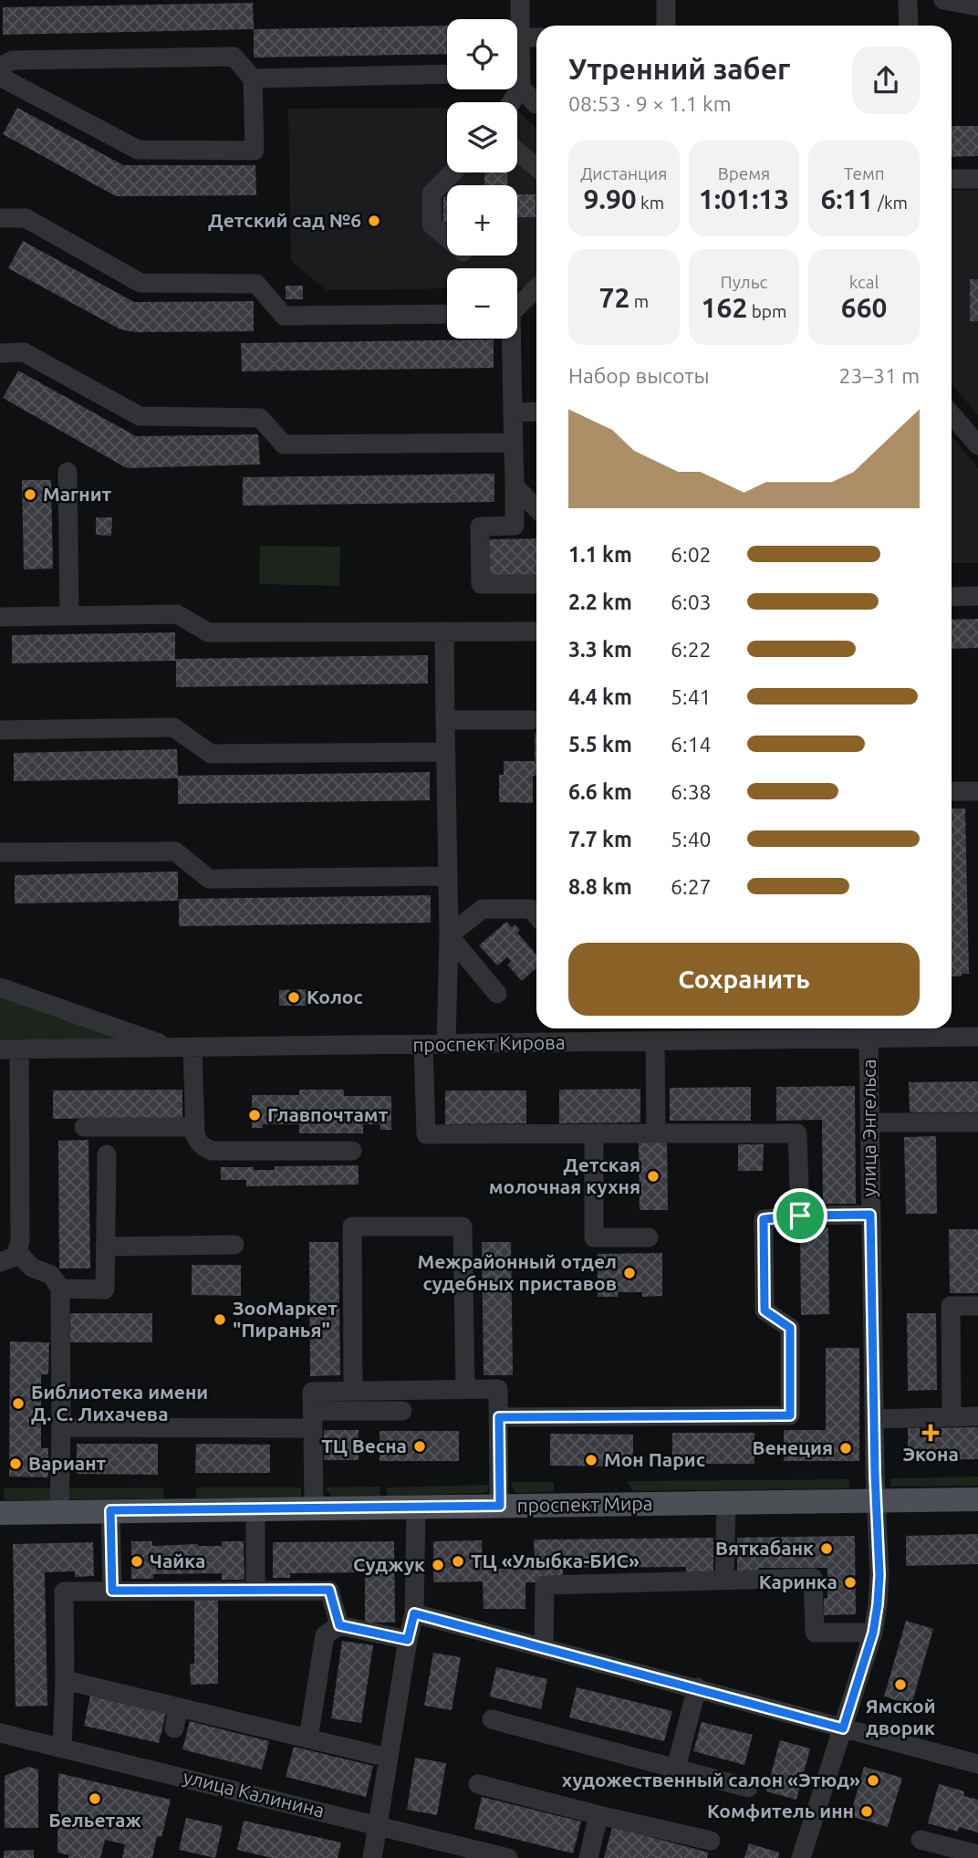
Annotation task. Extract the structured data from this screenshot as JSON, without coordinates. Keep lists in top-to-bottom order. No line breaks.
{"streets":{"main road":["проспект Мира"],"street":["проспект Кирова","улица Энгельса","улица Калинина"]},"crossings":[["проспект Кирова","улица Энгельса"],["улица Энгельса","проспект Мира"]],"places":{"other":["Детский сад №6","Магнит","Колос","Главпочтамт","Детская молочная кухня","Межрайонный отдел судебных приставов","ЗооМаркет \"Пиранья\"","Библиотека имени Д. С. Лихачева","ТЦ Весна","Венеция","Мон Парис","Вариант","Вяткабанк","Чайка","ТЦ «Улыбка-БИС»","Суджук","Каринка","Ямской дворик","художественный салон «Этюд»","Бельетаж","Комфитель инн"],"health":["Экона"]},"page":{"map_buttons":["+","−"],"heading":["Утренний забег","08:53 · 9 × 1.1 km"],"stats":[["Дистанция","9.90 km"],["Время","1:01:13"],["Темп","6:11 /km"],["72 m"],["Пульс","162 bpm"],["kcal","660"]],"chart":["Набор высоты","23–31 m"],"list":[{"name":"1.1 km","note":"6:02"},{"name":"2.2 km","note":"6:03"},{"name":"3.3 km","note":"6:22"},{"name":"4.4 km","note":"5:41"},{"name":"5.5 km","note":"6:14"},{"name":"6.6 km","note":"6:38"},{"name":"7.7 km","note":"5:40"},{"name":"8.8 km","note":"6:27"}],"buttons":"Сохранить"}}
